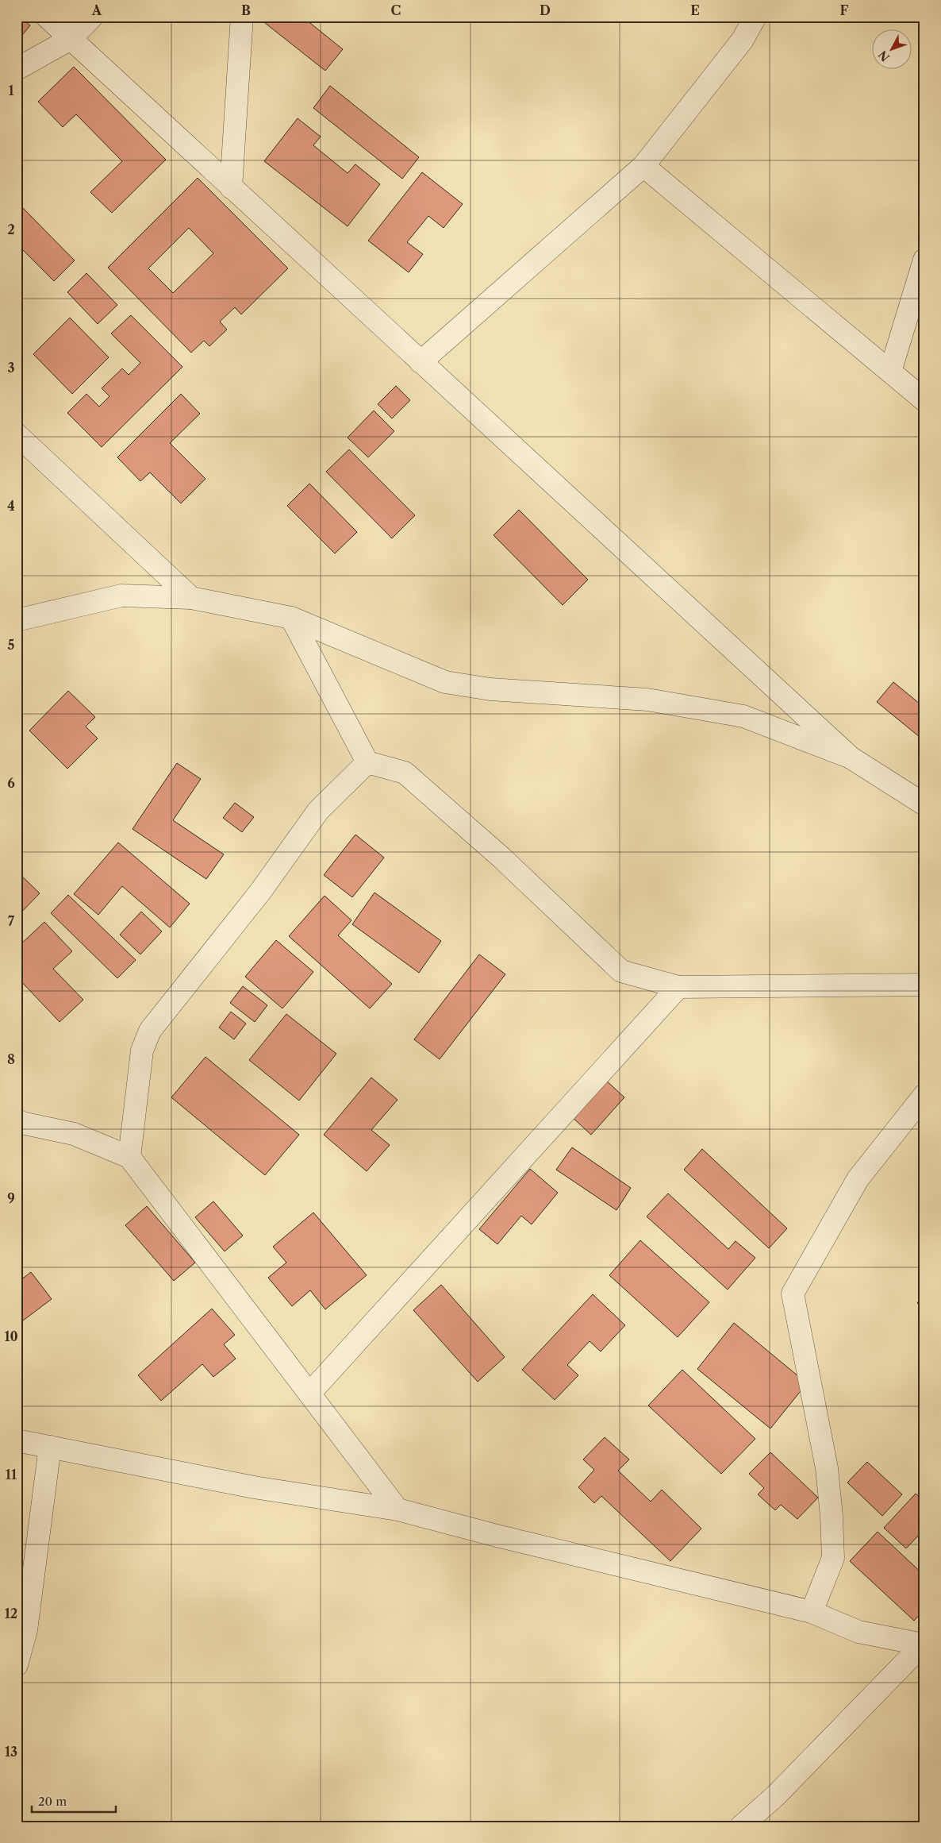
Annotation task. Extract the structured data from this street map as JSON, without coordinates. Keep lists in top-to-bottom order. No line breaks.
{"scale_bar":"20 m","north":"bottom left","grid":{"columns":["A","B","C","D","E","F"],"rows":["1","2","3","4","5","6","7","8","9","10","11","12","13"]}}
